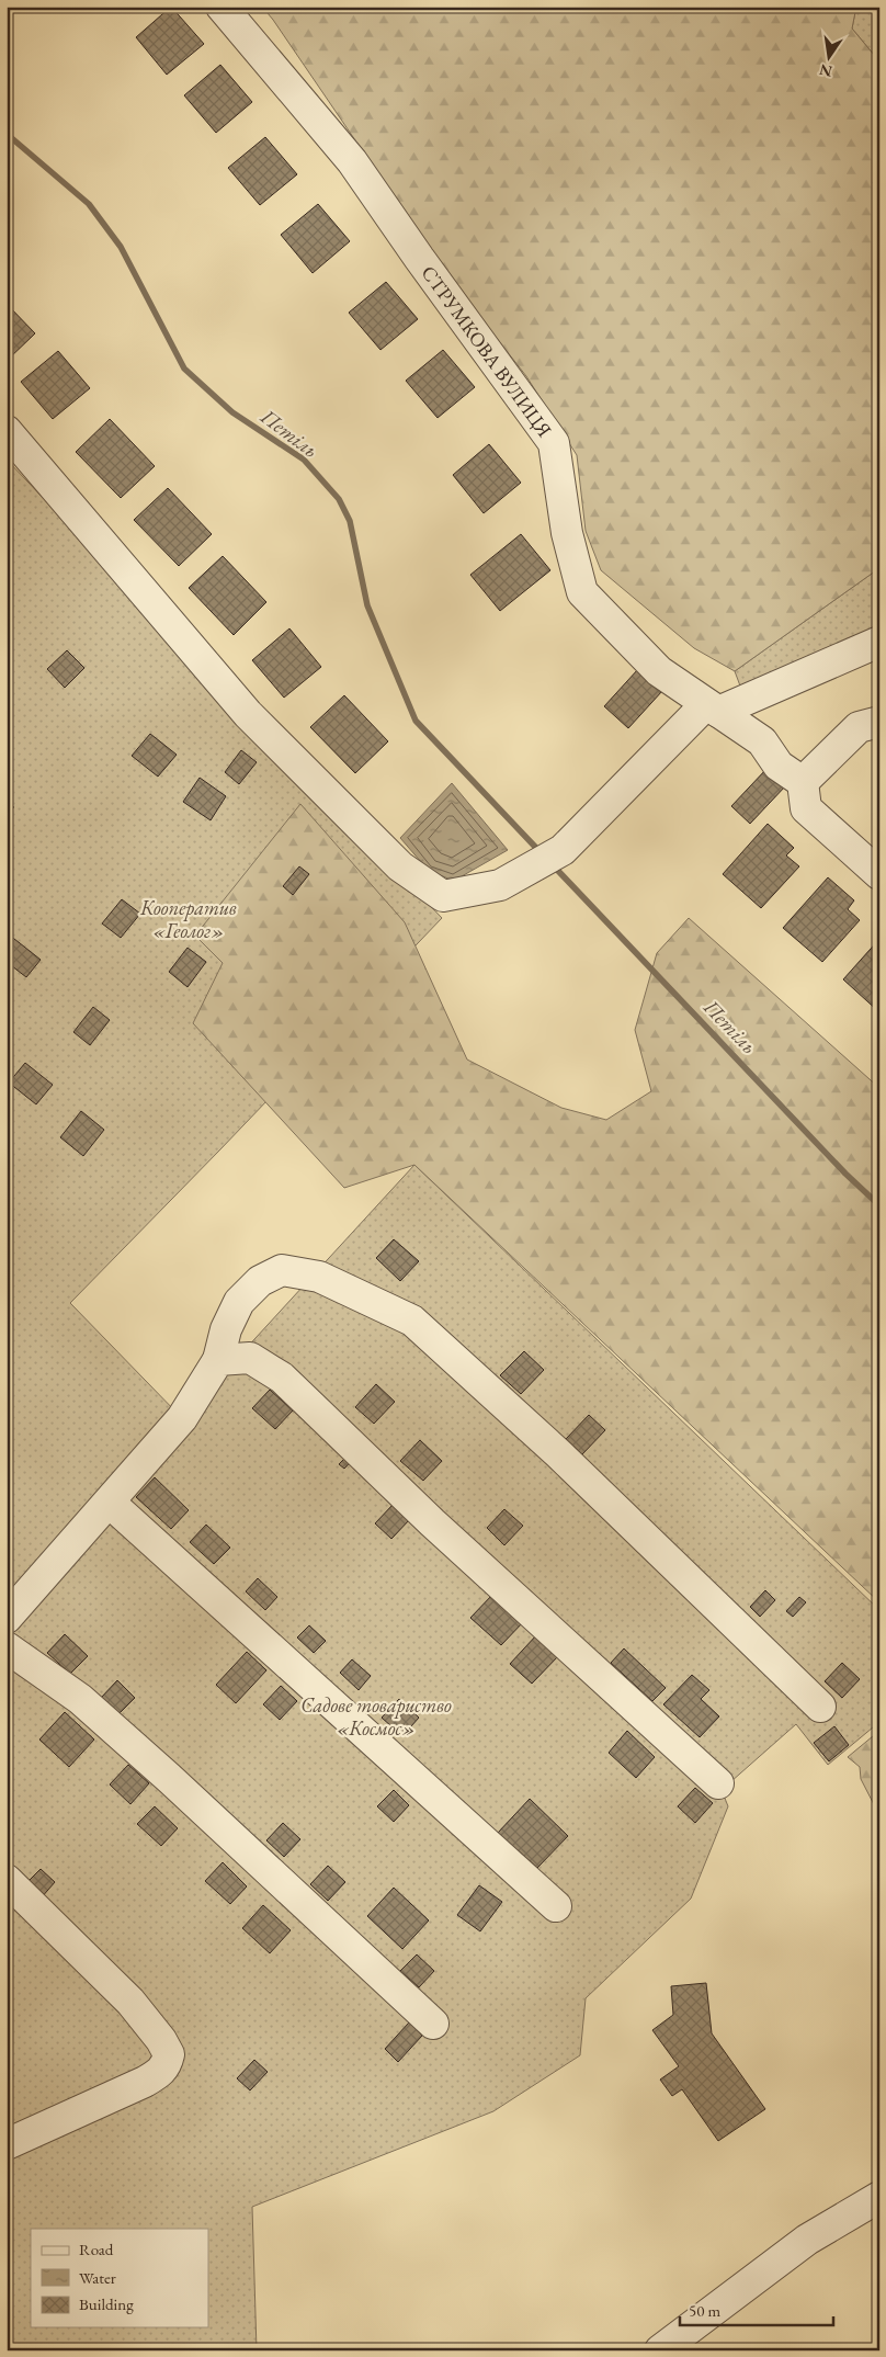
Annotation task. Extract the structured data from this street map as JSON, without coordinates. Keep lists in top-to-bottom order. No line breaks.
{"streets":{"street":["СТРУМКОВА ВУЛИЦЯ"]},"water":["Петіль"],"parks":["Кооператив «Геолог»","Садове товариство «Космос»"],"legend":["Road","Water","Building"],"scale_bar":"50 m","north":"bottom"}
